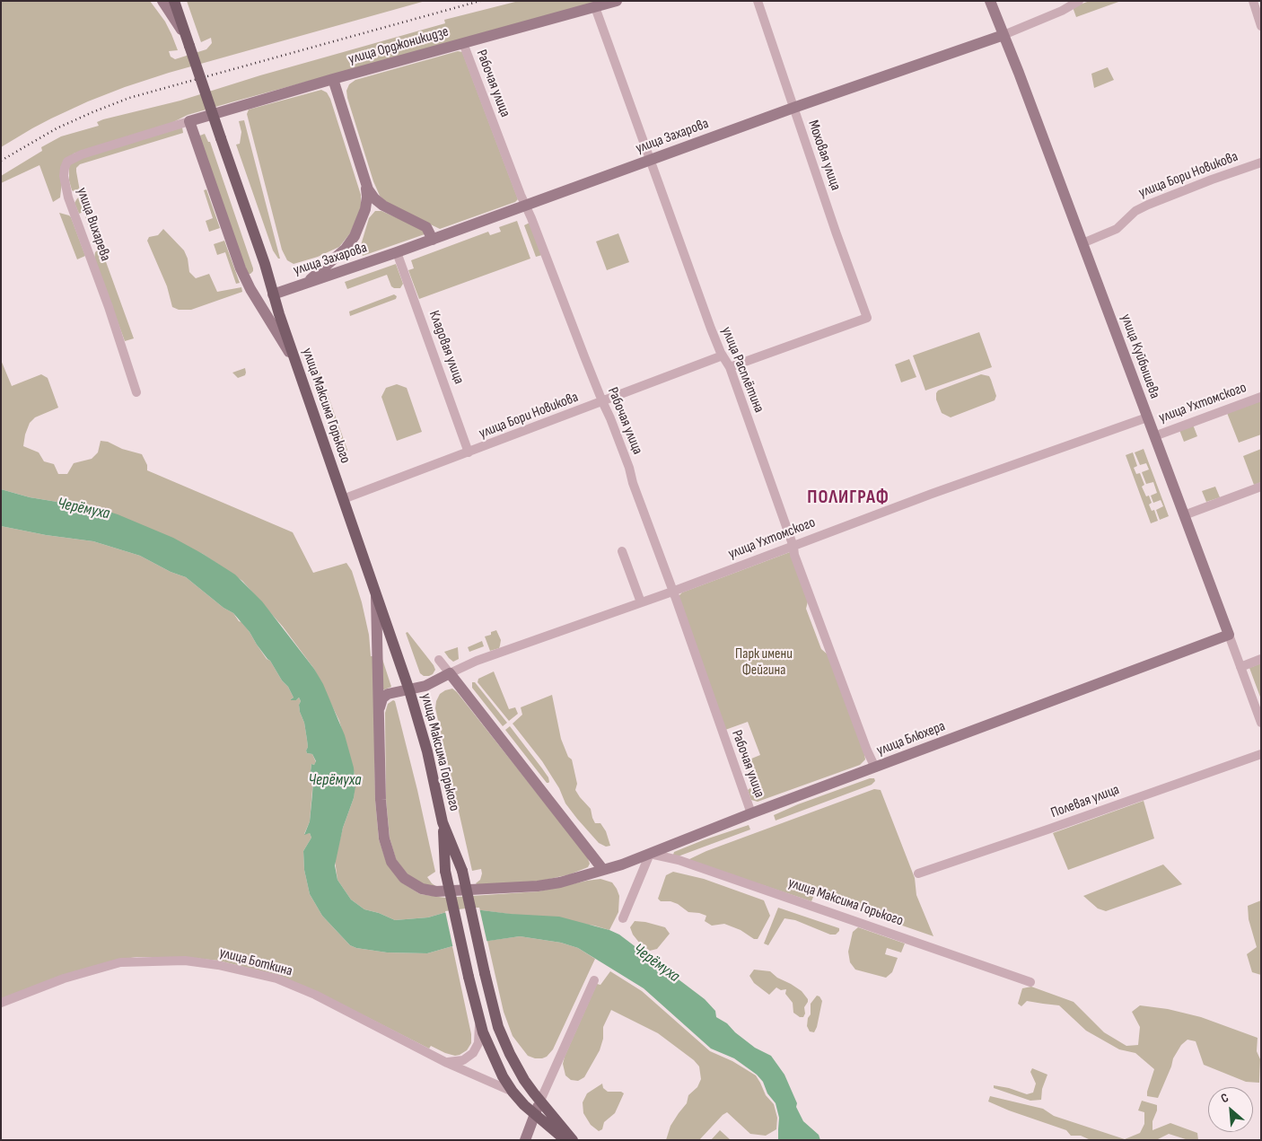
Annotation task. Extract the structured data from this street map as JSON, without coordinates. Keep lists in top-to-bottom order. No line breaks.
{"streets":{"main road":["улица Максима Горького"],"street":["улица Орджоникидзе","Рабочая улица","улица Захарова","Моховая улица","улица Бори Новикова","улица Вихарева","Кладовая улица","улица Куйбышева","улица Расплётина","улица Ухтомского","улица Блюхера","Полевая улица","улица Боткина"]},"crossings":[["улица Орджоникидзе","Рабочая улица"],["улица Орджоникидзе","улица Вихарева"],["улица Орджоникидзе","улица Расплётина"],["Рабочая улица","улица Захарова"],["Рабочая улица","улица Бори Новикова"],["Рабочая улица","улица Ухтомского"],["Рабочая улица","улица Блюхера"],["улица Захарова","Моховая улица"],["улица Захарова","Кладовая улица"],["улица Захарова","улица Куйбышева"],["улица Захарова","улица Расплётина"],["улица Захарова","улица Максима Горького"],["Моховая улица","улица Расплётина"],["улица Бори Новикова","Кладовая улица"],["улица Бори Новикова","улица Куйбышева"],["улица Бори Новикова","улица Расплётина"],["улица Бори Новикова","улица Максима Горького"],["улица Куйбышева","улица Ухтомского"],["улица Куйбышева","улица Блюхера"],["улица Расплётина","улица Ухтомского"],["улица Расплётина","улица Блюхера"],["улица Ухтомского","улица Максима Горького"],["улица Ухтомского","улица Блюхера"],["улица Максима Горького","улица Блюхера"],["улица Максима Горького","улица Боткина"]],"districts":["ПОЛИГРАФ"],"water":["Черёмуха"],"parks":["Парк имени Фейгина"],"north":"top left"}
